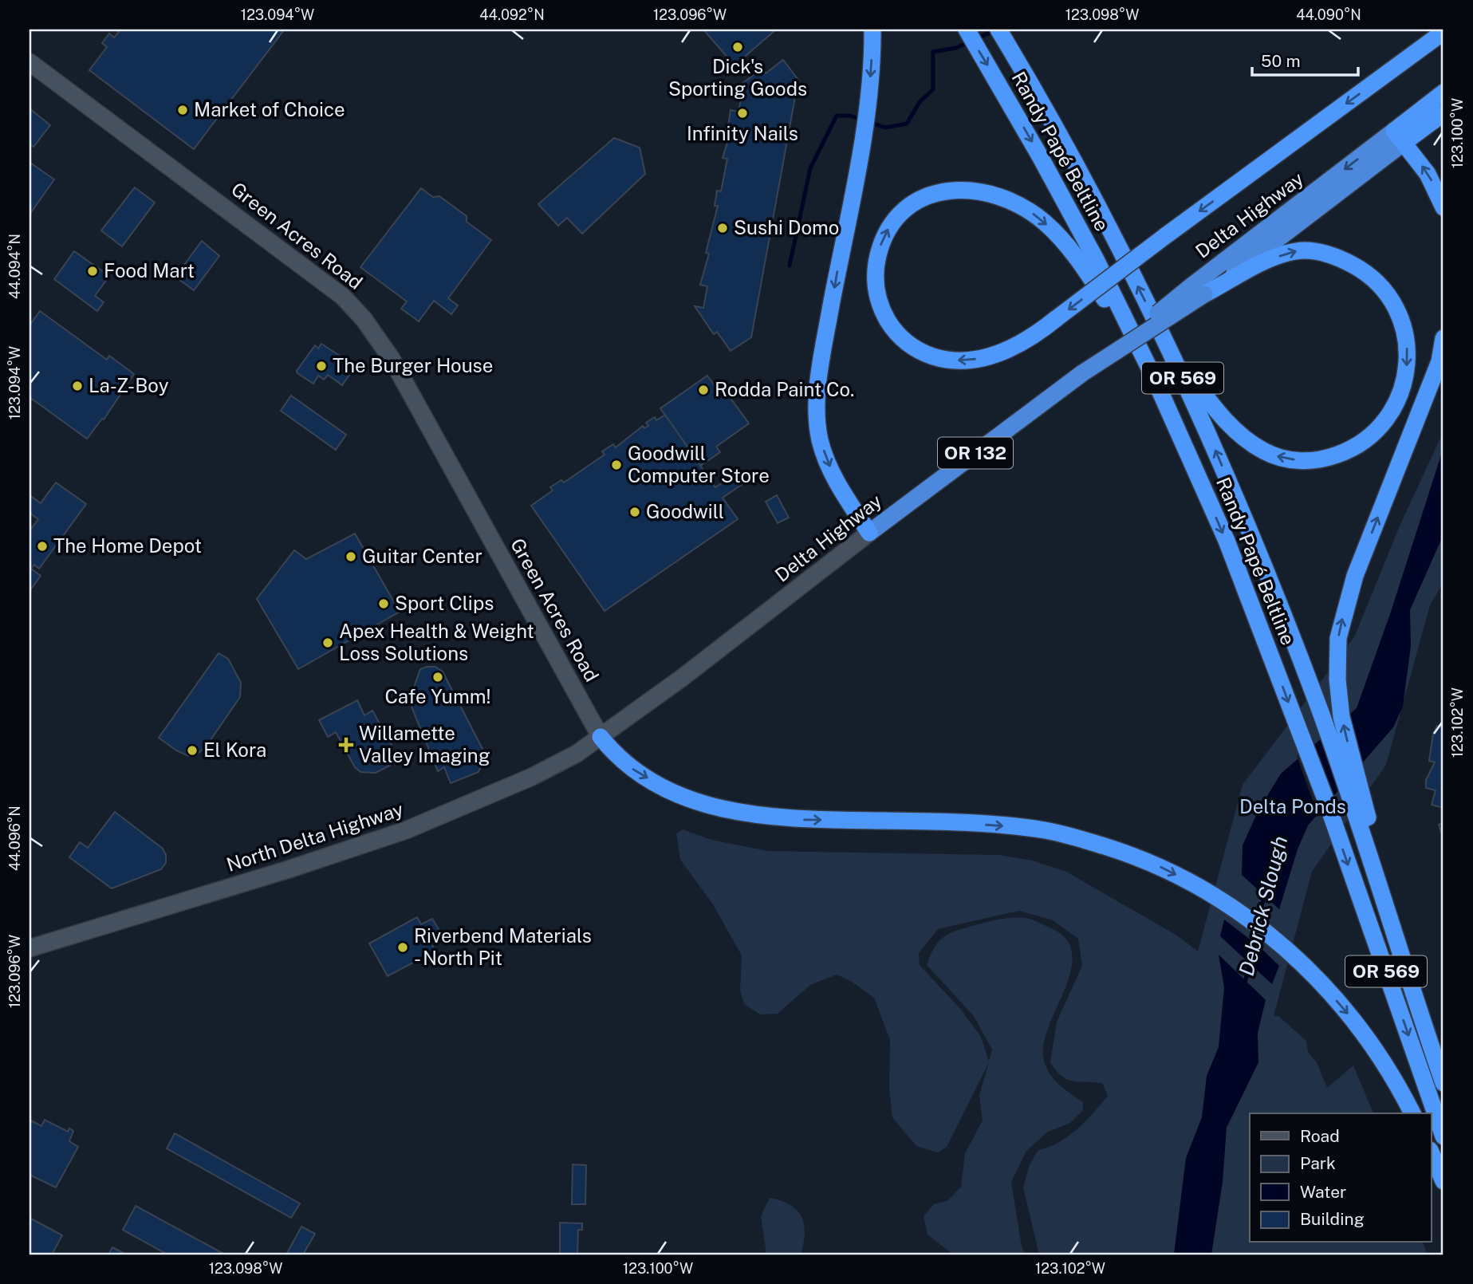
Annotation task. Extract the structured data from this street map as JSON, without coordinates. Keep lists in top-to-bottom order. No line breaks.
{"streets":{"highway":["Randy Papé Beltline","Delta Highway","OR 569","OR 132"],"street":["Green Acres Road","North Delta Highway"]},"crossings":[["Randy Papé Beltline","OR 569"],["Delta Highway","Green Acres Road"],["Delta Highway","North Delta Highway"],["Green Acres Road","North Delta Highway"]],"water":["Debrick Slough"],"parks":["Delta Ponds"],"places":{"other":["Dick's Sporting Goods","Market of Choice","Infinity Nails","Sushi Domo","Food Mart","The Burger House","La-Z-Boy","Rodda Paint Co.","Goodwill Computer Store","Goodwill","The Home Depot","Guitar Center","Sport Clips","Apex Health & Weight Loss Solutions","Cafe Yumm!","El Kora","Riverbend Materials - North Pit"],"health":["Willamette Valley Imaging"]},"legend":["Road","Park","Water","Building"],"scale_bar":"50 m","coordinates":["123.094°W","44.092°N","123.096°W","123.098°W","44.090°N","123.100°W","44.094°N","123.102°W","44.096°N"]}
